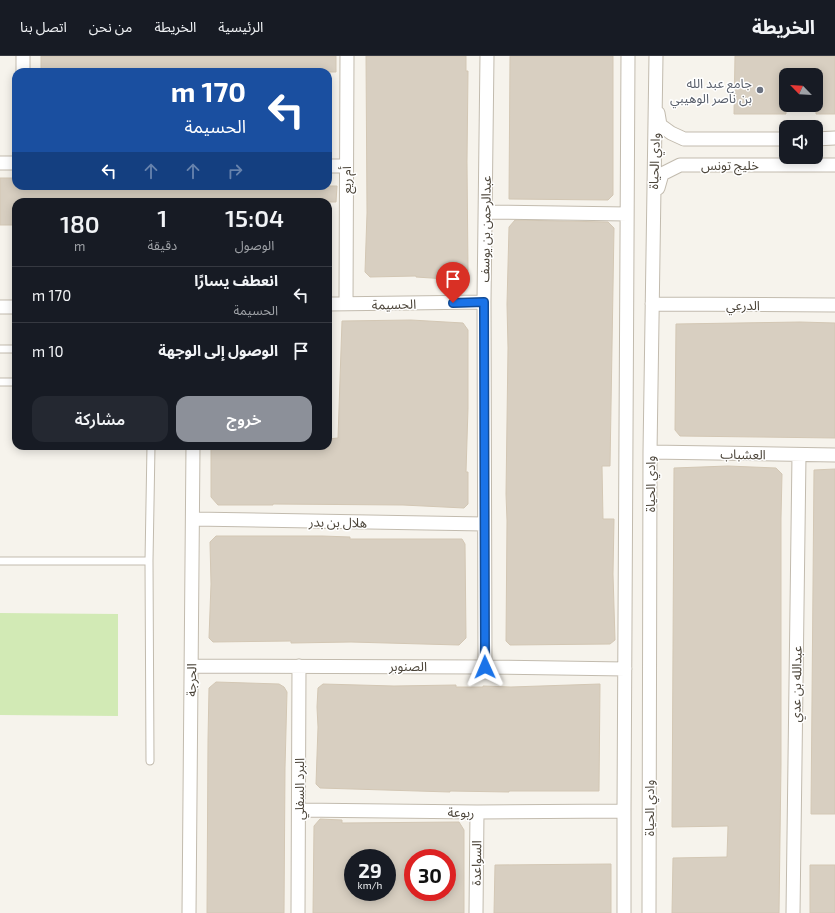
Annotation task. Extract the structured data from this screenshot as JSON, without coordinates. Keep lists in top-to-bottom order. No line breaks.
{"streets":{"street":["وادي الحياة","خليج تونس","أم ريع","عبدالرحمن بن يوسف","الحسيمة","الدرعي","العشباب","هلال بن بدر","الصنوبر","الحرجة","عبدالله بن عدي","البرد السفلي","ربوعة","السواعدة"]},"crossings":[["وادي الحياة","خليج تونس"],["وادي الحياة","الدرعي"],["وادي الحياة","العشباب"],["وادي الحياة","الصنوبر"],["وادي الحياة","ربوعة"],["أم ريع","الحسيمة"],["عبدالرحمن بن يوسف","الحسيمة"],["عبدالرحمن بن يوسف","هلال بن بدر"],["عبدالرحمن بن يوسف","الصنوبر"],["العشباب","عبدالله بن عدي"],["هلال بن بدر","الحرجة"],["الصنوبر","الحرجة"],["الصنوبر","البرد السفلي"],["البرد السفلي","ربوعة"],["ربوعة","السواعدة"]],"places":["جامع عبد الله بن ناصر الوهيبي"],"north":"top left","page":{"header":"الخريطة","nav":["الرئيسية","الخريطة","من نحن","اتصل بنا"],"turn":["170 m","الحسيمة"],"eta":["15:04","الوصول","1","دقيقة","180","m"],"list":[{"name":"انعطف يسارًا","note":"الحسيمة","value":"170 m"},{"name":"الوصول إلى الوجهة","value":"10 m"}],"buttons":["خروج","مشاركة"],"speed":"29 km/h","limit":"30"}}
